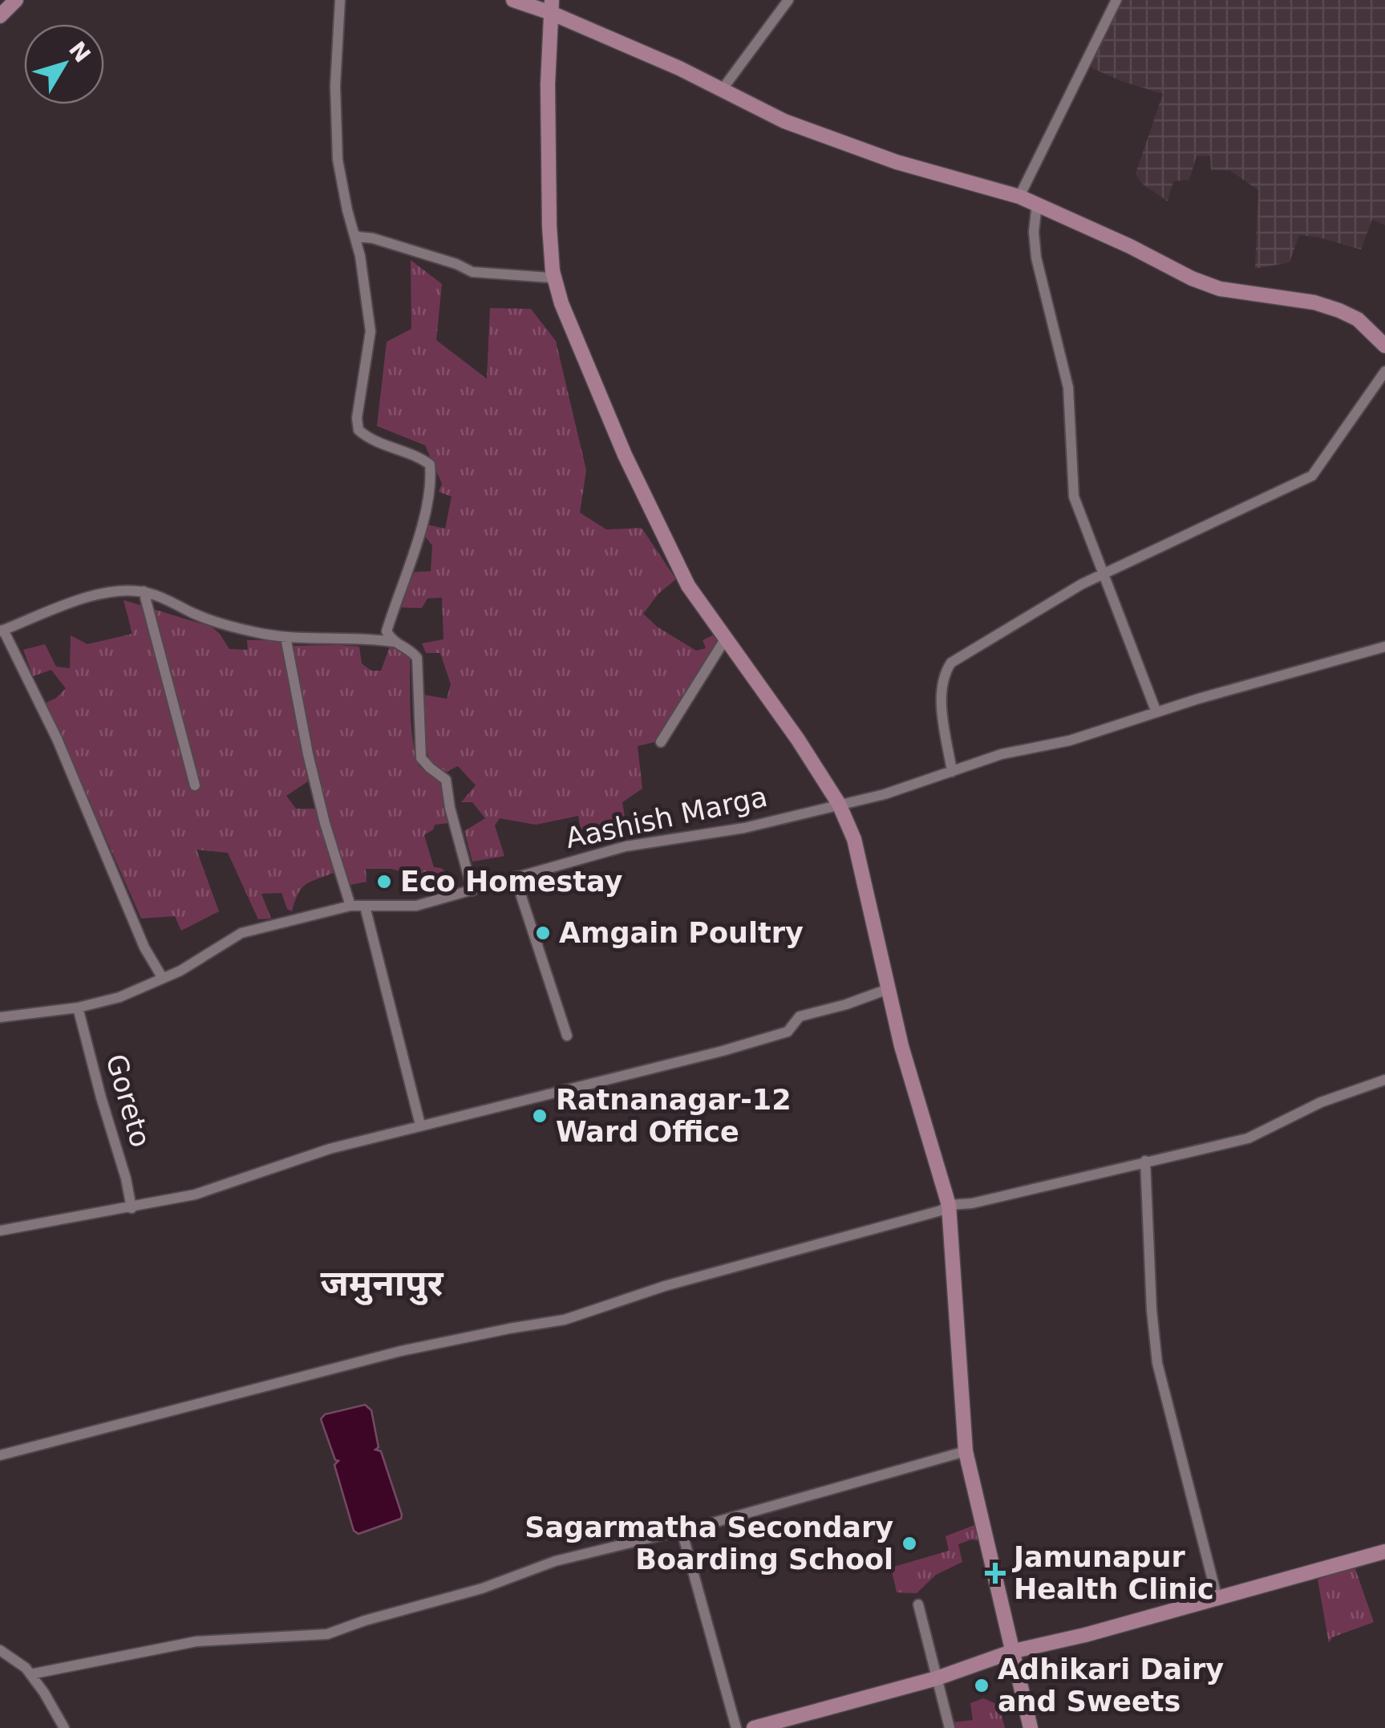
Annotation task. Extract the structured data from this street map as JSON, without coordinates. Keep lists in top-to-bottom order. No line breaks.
{"streets":{"street":["Aashish Marga","Goreto"]},"crossings":[["Aashish Marga","Goreto"]],"districts":["जमुनापुर"],"places":{"other":["Eco Homestay","Amgain Poultry","Ratnanagar-12 Ward Office","Sagarmatha Secondary Boarding School","Adhikari Dairy and Sweets"],"health":["Jamunapur Health Clinic"]},"north":"top right"}
